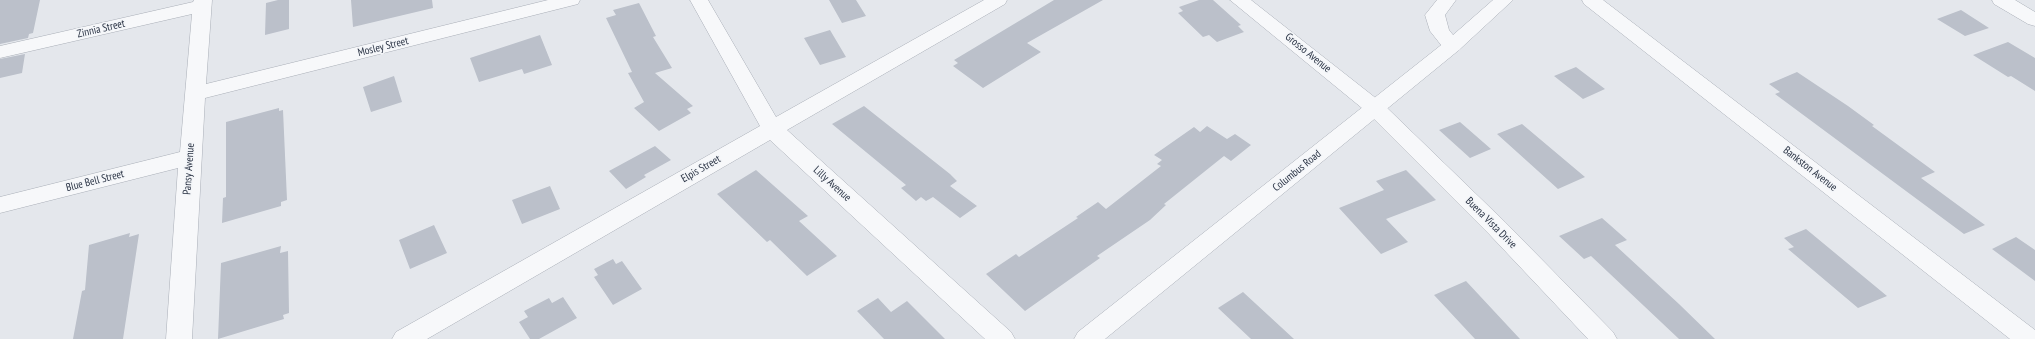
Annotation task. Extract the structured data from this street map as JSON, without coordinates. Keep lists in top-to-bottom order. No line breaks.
{"streets":{"street":["Zinnia Street","Mosley Street","Grosso Avenue","Pansy Avenue","Elpis Street","Bankston Avenue","Columbus Road","Blue Bell Street","Lilly Avenue","Buena Vista Drive"]},"crossings":[["Zinnia Street","Pansy Avenue"],["Mosley Street","Pansy Avenue"],["Grosso Avenue","Columbus Road"],["Grosso Avenue","Buena Vista Drive"],["Pansy Avenue","Blue Bell Street"],["Elpis Street","Lilly Avenue"],["Columbus Road","Buena Vista Drive"]]}
